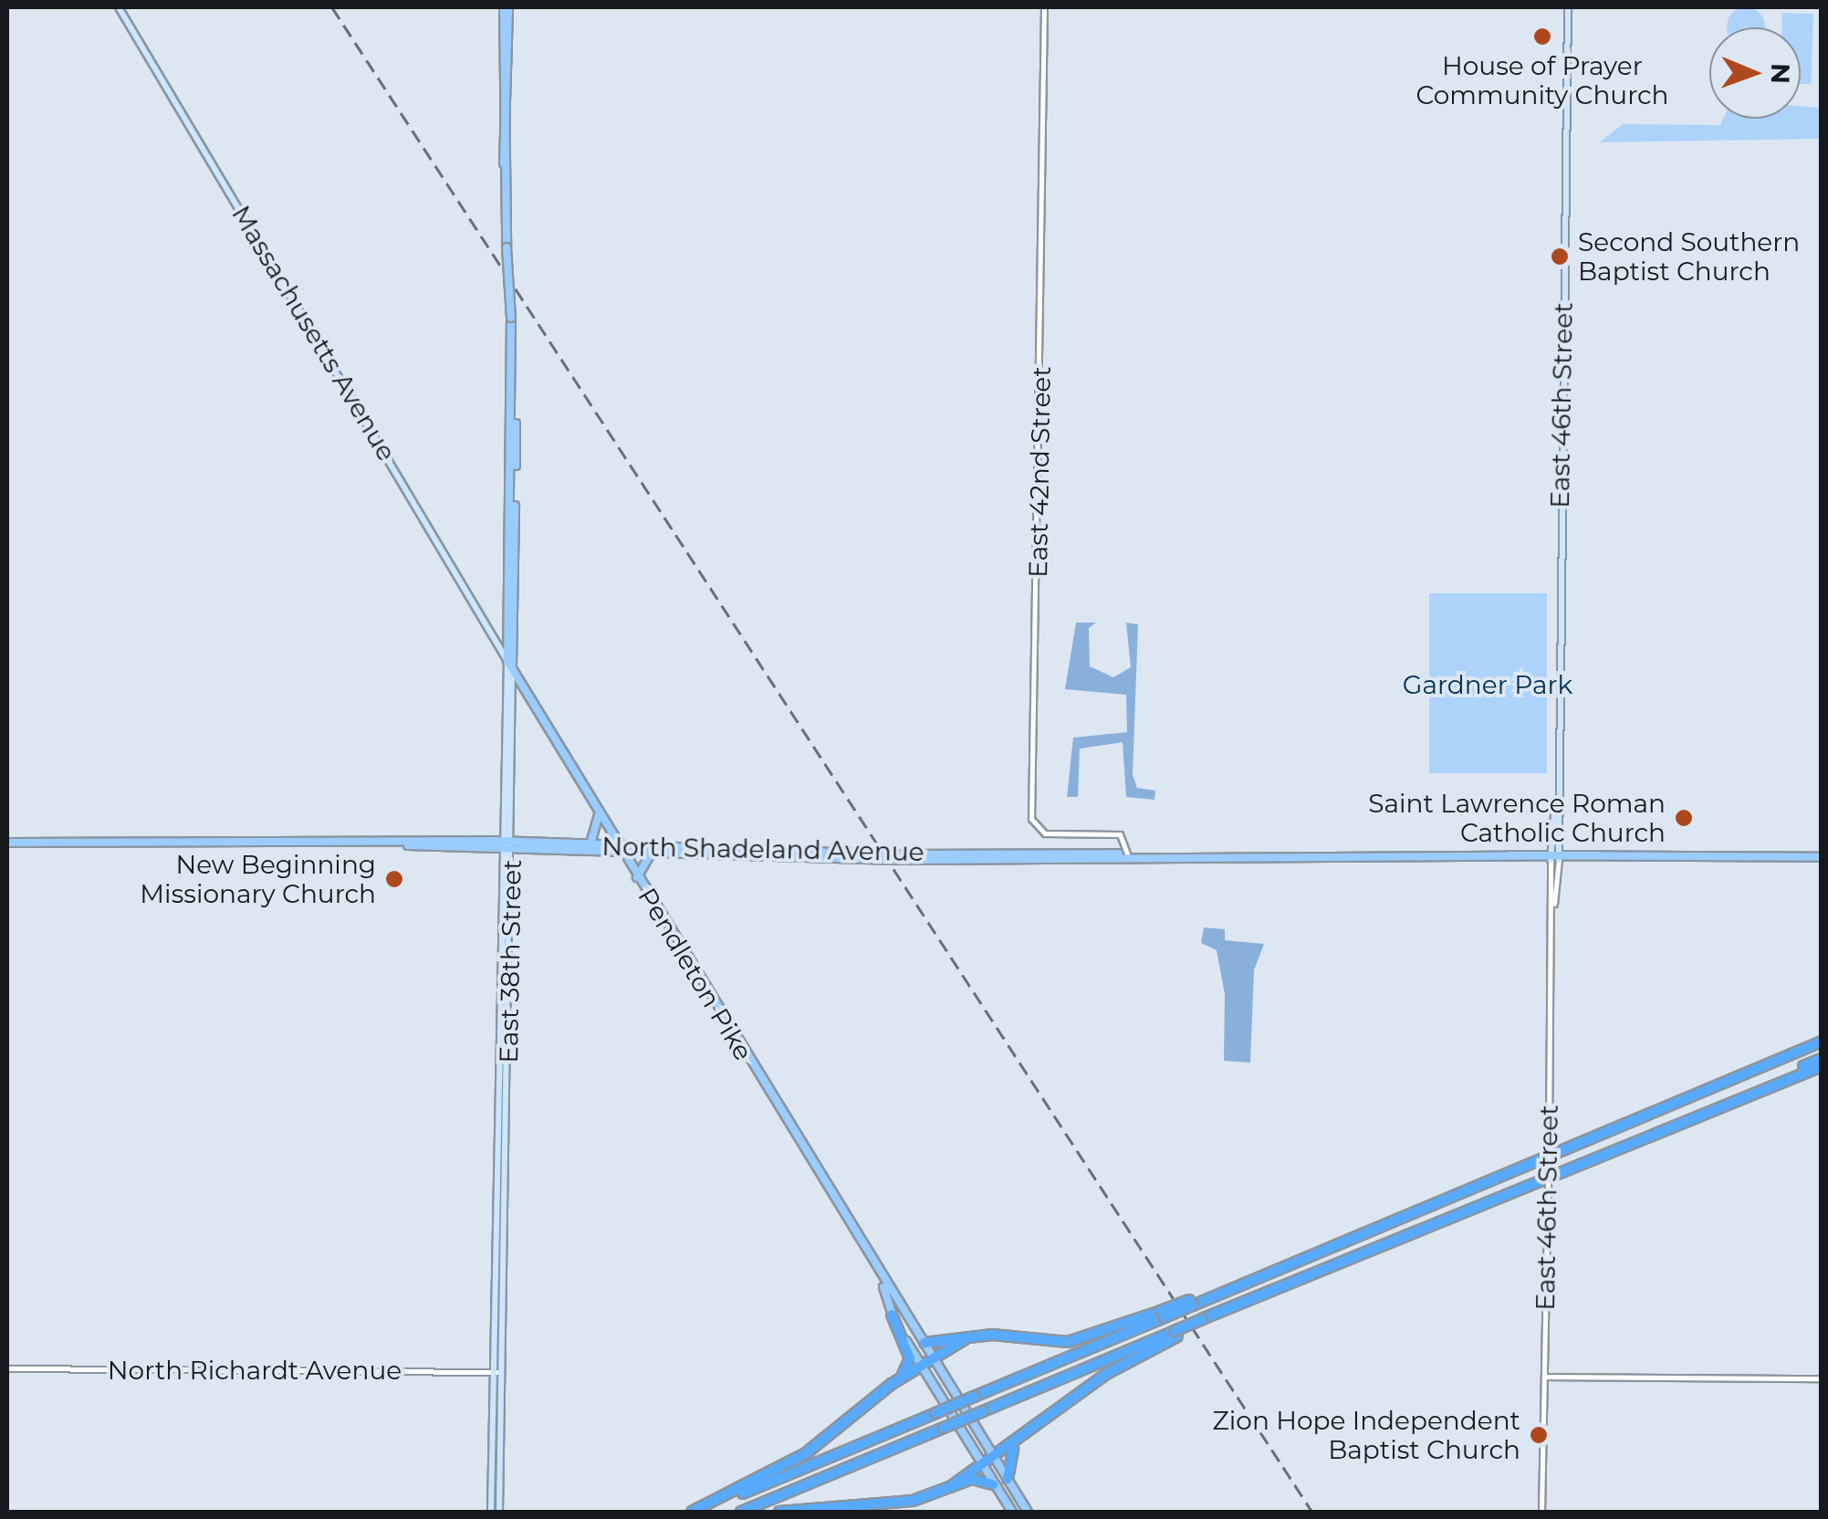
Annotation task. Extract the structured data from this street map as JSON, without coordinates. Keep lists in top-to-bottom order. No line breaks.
{"streets":{"main road":["Massachusetts Avenue","East 46th Street","North Shadeland Avenue","East 38th Street","Pendleton Pike"],"street":["East 42nd Street","North Richardt Avenue"]},"crossings":[["Massachusetts Avenue","East 38th Street"],["Massachusetts Avenue","Pendleton Pike"],["East 46th Street","North Shadeland Avenue"],["East 42nd Street","North Shadeland Avenue"],["North Shadeland Avenue","East 38th Street"],["North Shadeland Avenue","Pendleton Pike"],["East 38th Street","Pendleton Pike"],["East 38th Street","North Richardt Avenue"]],"parks":["Gardner Park"],"places":["House of Prayer Community Church","Second Southern Baptist Church","Saint Lawrence Roman Catholic Church","New Beginning Missionary Church","Zion Hope Independent Baptist Church"],"north":"right"}
